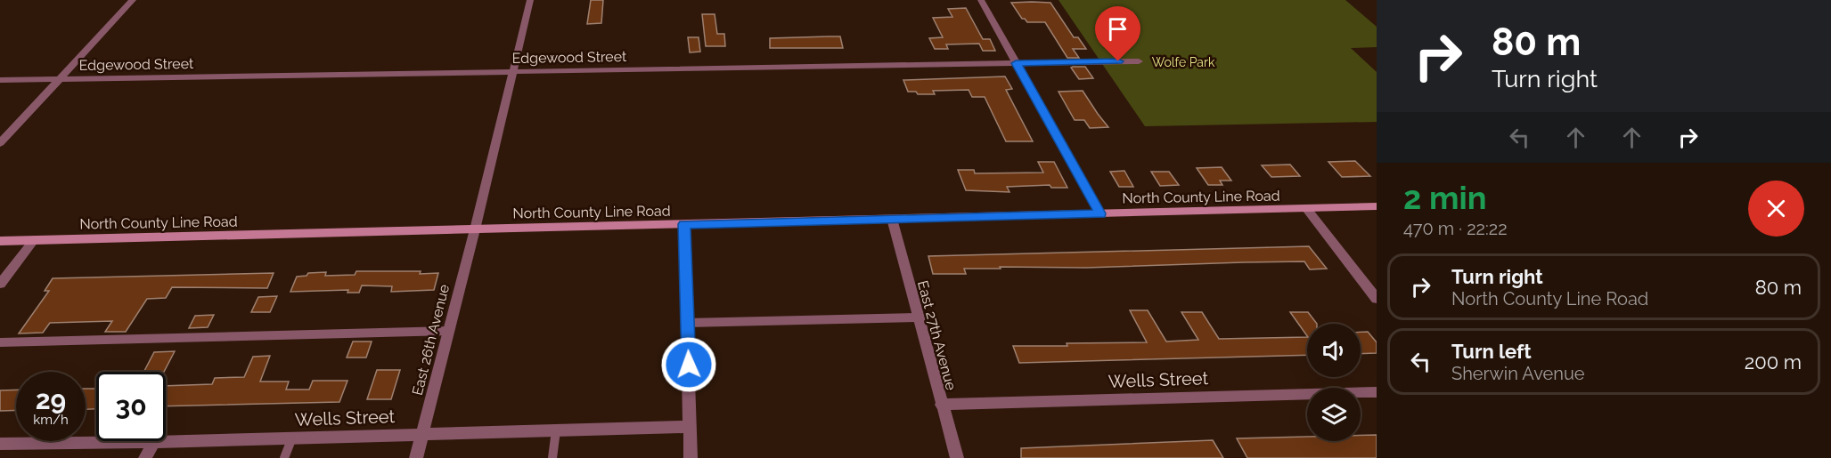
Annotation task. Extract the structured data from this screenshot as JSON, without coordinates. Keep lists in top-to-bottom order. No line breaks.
{"streets":{"main road":["North County Line Road"],"street":["Edgewood Street","East 27th Avenue","East 26th Avenue","Wells Street"]},"crossings":[["Edgewood Street","East 26th Avenue"],["North County Line Road","East 27th Avenue"],["North County Line Road","East 26th Avenue"],["East 27th Avenue","Wells Street"],["East 26th Avenue","Wells Street"]],"parks":["Wolfe Park"],"page":{"turn":["80 m","Turn right"],"heading":["2 min","470 m · 22:22"],"list":[{"name":"Turn right","note":"North County Line Road","value":"80 m"},{"name":"Turn left","note":"Sherwin Avenue","value":"200 m"}],"speed":"29 km/h","limit":"30"}}
